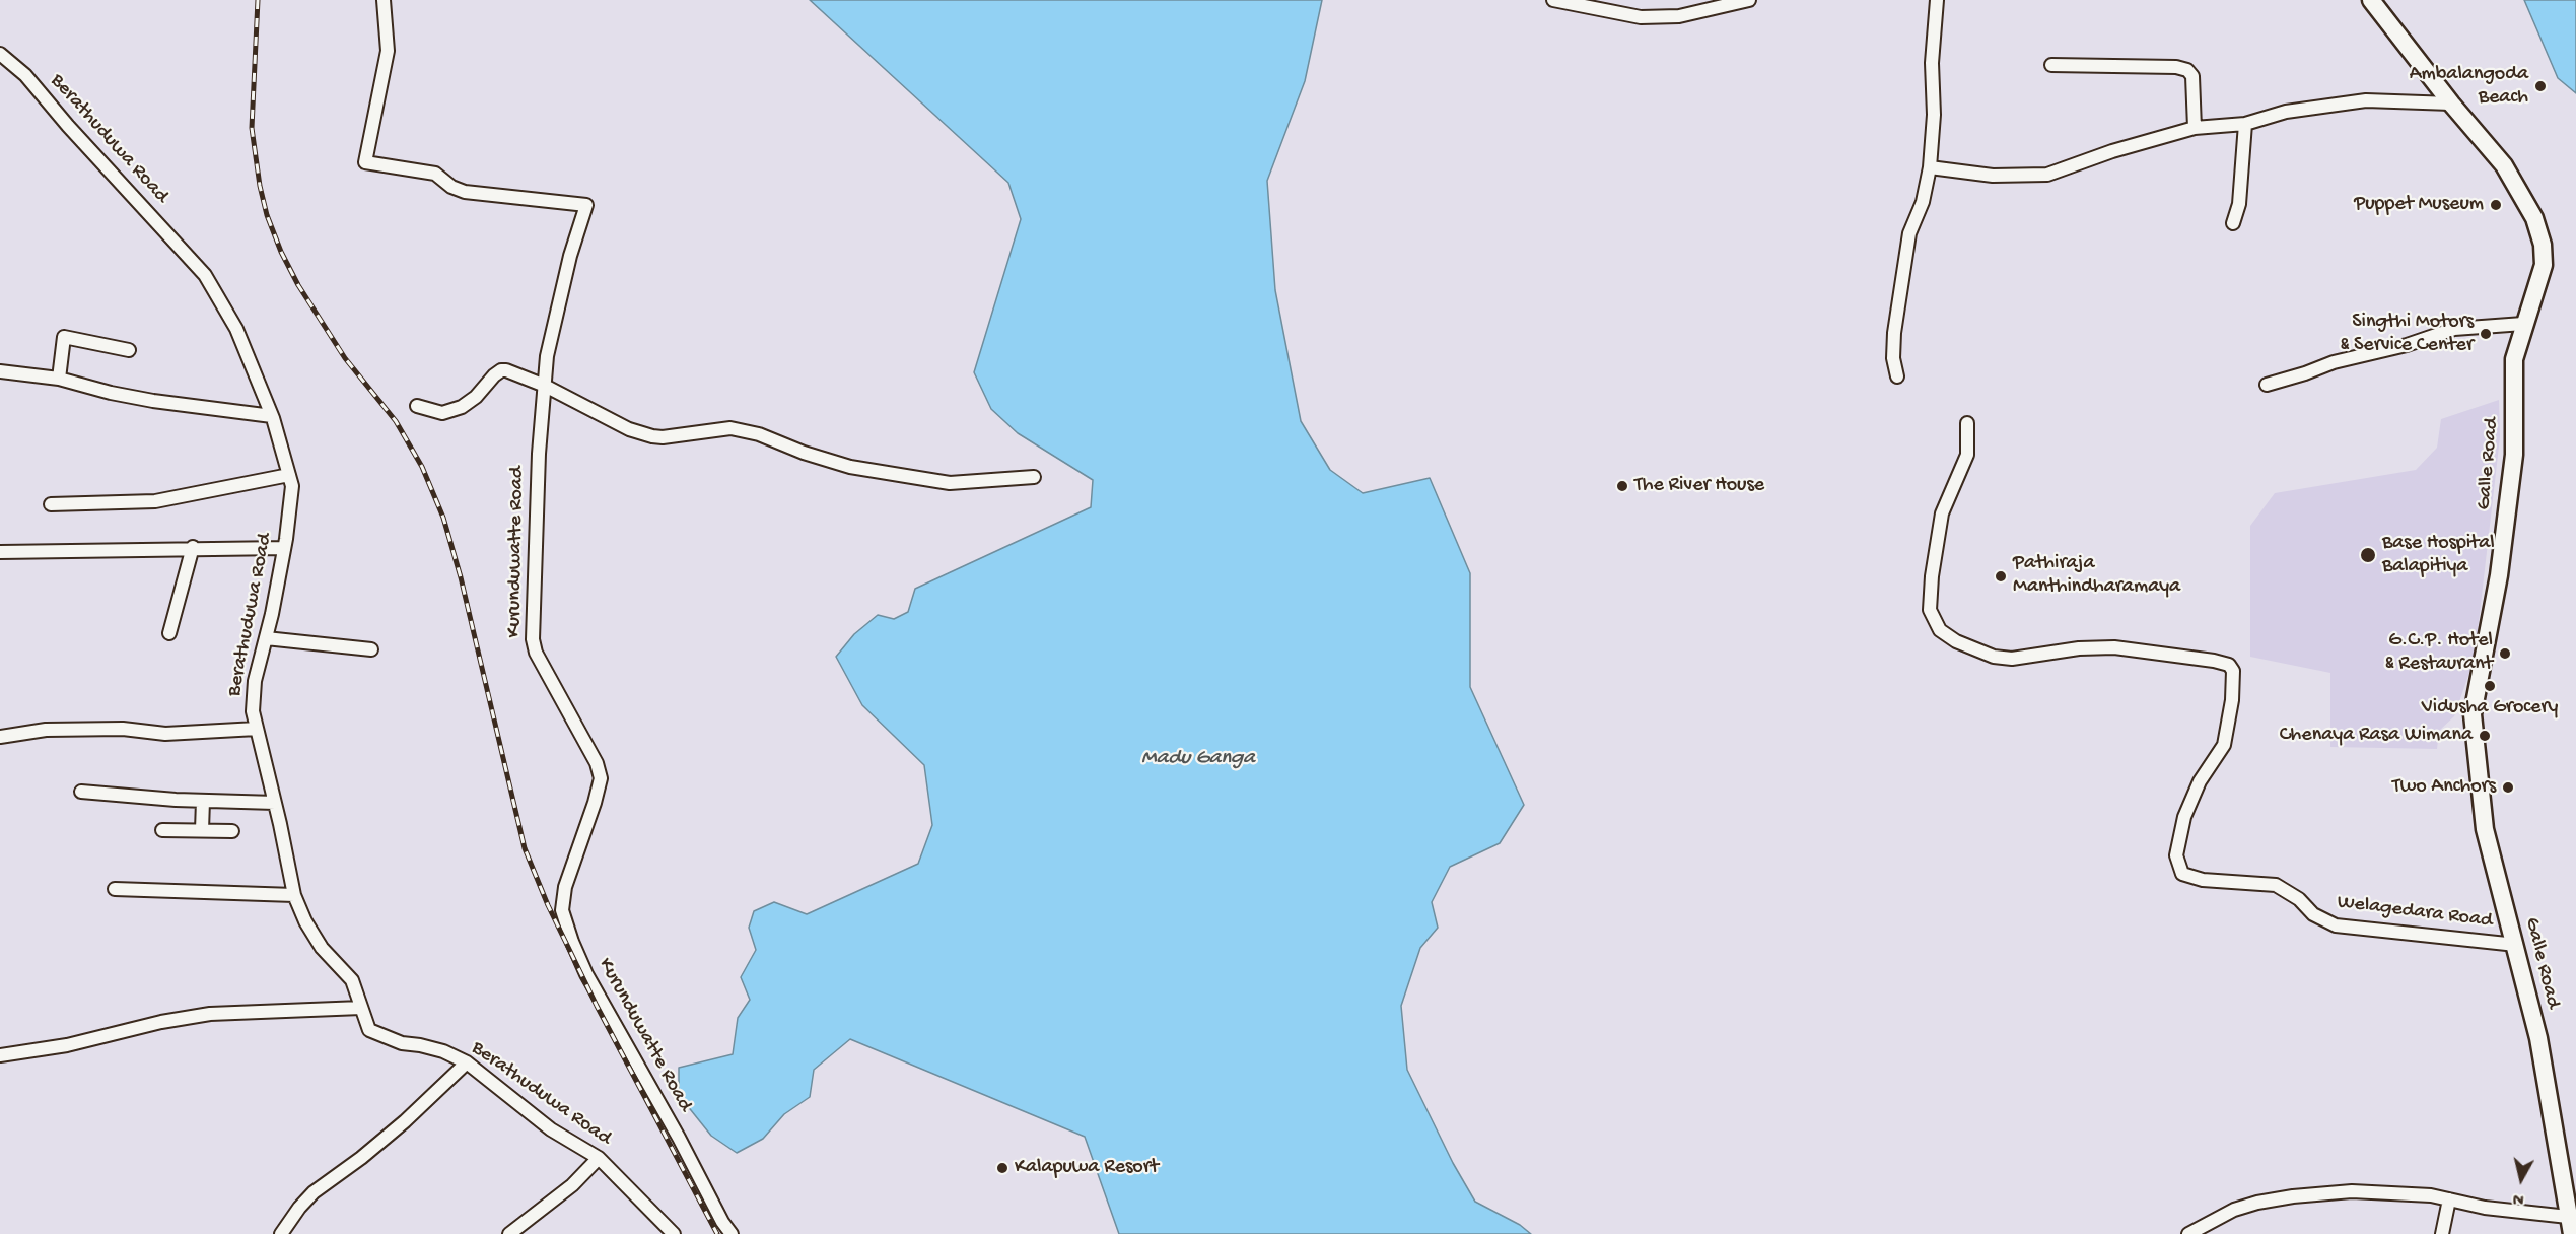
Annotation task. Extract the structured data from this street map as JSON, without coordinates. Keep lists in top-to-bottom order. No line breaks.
{"streets":{"highway":["Galle Road"],"street":["Berathuduwa Road","Kurunduwatte Road","Welagedara Road"]},"crossings":[["Galle Road","Welagedara Road"]],"water":["Madu Ganga"],"places":["Ambalangoda Beach","Puppet Museum","Singthi Motors & Service Center","The River House","Base Hospital Balapitiya","Pathiraja Manthindharamaya","G.C.P. Hotel & Restaurant","Vidusha Grocery","Chenaya Rasa Wimana","Two Anchors","Kalapuwa Resort"],"north":"bottom"}
